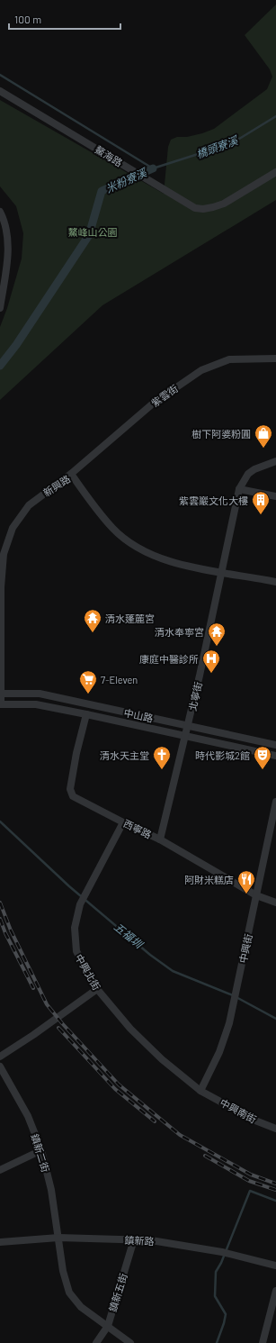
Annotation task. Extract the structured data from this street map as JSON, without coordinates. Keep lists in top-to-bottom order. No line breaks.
{"streets":{"street":["鰲海路","紫雲街","新興路","北寧街","中山路","西寧路","中興街","中興北街","中興南街","鎮新二街","鎮新路","鎮新五街"]},"crossings":[["紫雲街","新興路"],["新興路","北寧街"],["新興路","中山路"],["北寧街","中山路"],["北寧街","西寧路"],["中山路","西寧路"],["西寧路","中興街"],["西寧路","中興北街"],["中興街","中興北街"],["中興街","中興南街"],["中興北街","中興南街"],["鎮新二街","鎮新路"],["鎮新二街","鎮新五街"],["鎮新路","鎮新五街"]],"water":["橋頭寮溪","米粉寮溪","五福圳"],"parks":["鰲峰山公園"],"places":{"shop":["樹下阿婆粉圓"],"building":["紫雲巖文化大樓"],"temple":["清水蓬麓宮","清水奉寧宮"],"hospital":["康庭中醫診所"],"supermarket":["7-Eleven"],"church":["清水天主堂"],"theatre":["時代影城2館"],"restaurant":["阿財米糕店"]},"scale_bar":"100 m"}
